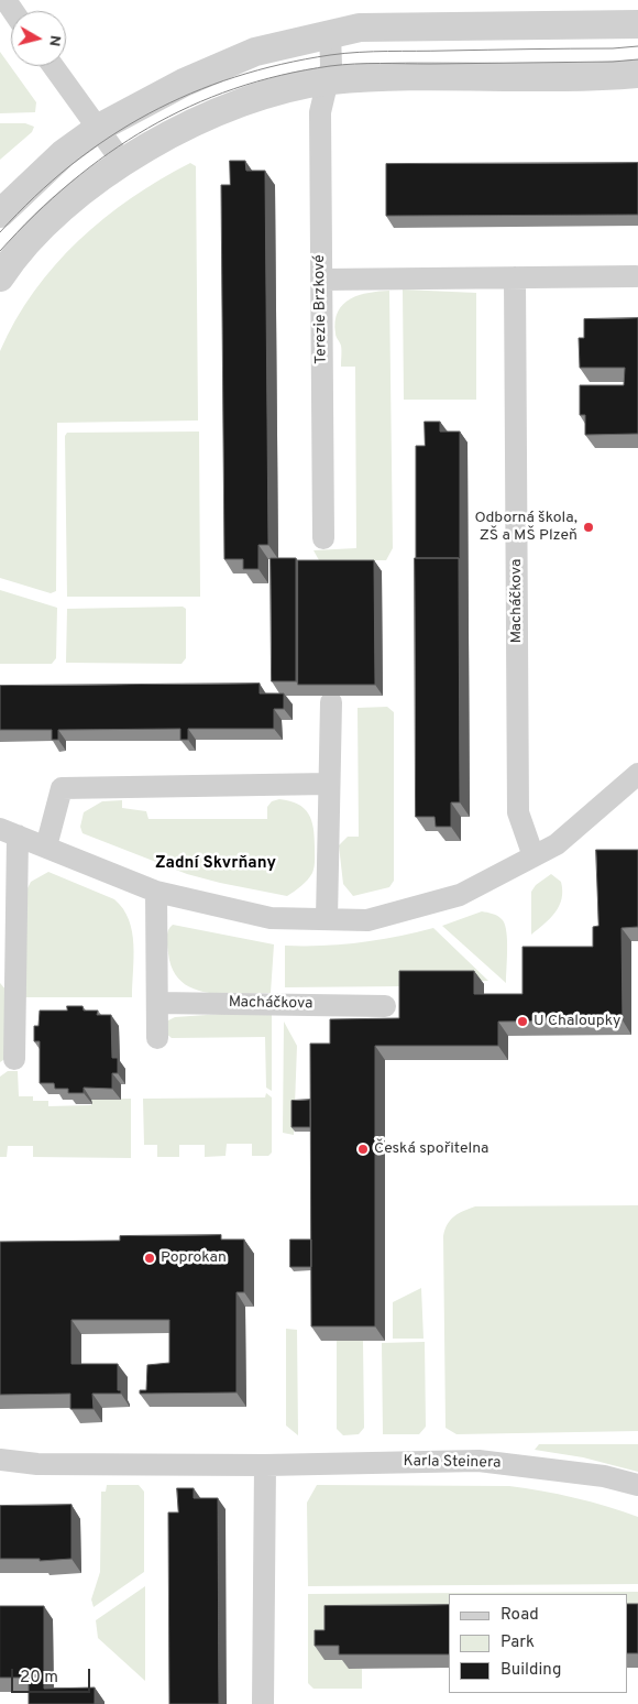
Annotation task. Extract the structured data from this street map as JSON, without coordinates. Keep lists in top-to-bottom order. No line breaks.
{"streets":{"street":["Terezie Brzkové","Macháčkova","Karla Steinera"]},"districts":["Zadní Skvrňany"],"places":["Odborná škola, ZŠ a MŠ Plzeň","U Chaloupky","Česká spořitelna","Poprokan"],"legend":["Road","Park","Building"],"scale_bar":"20 m","north":"right"}
